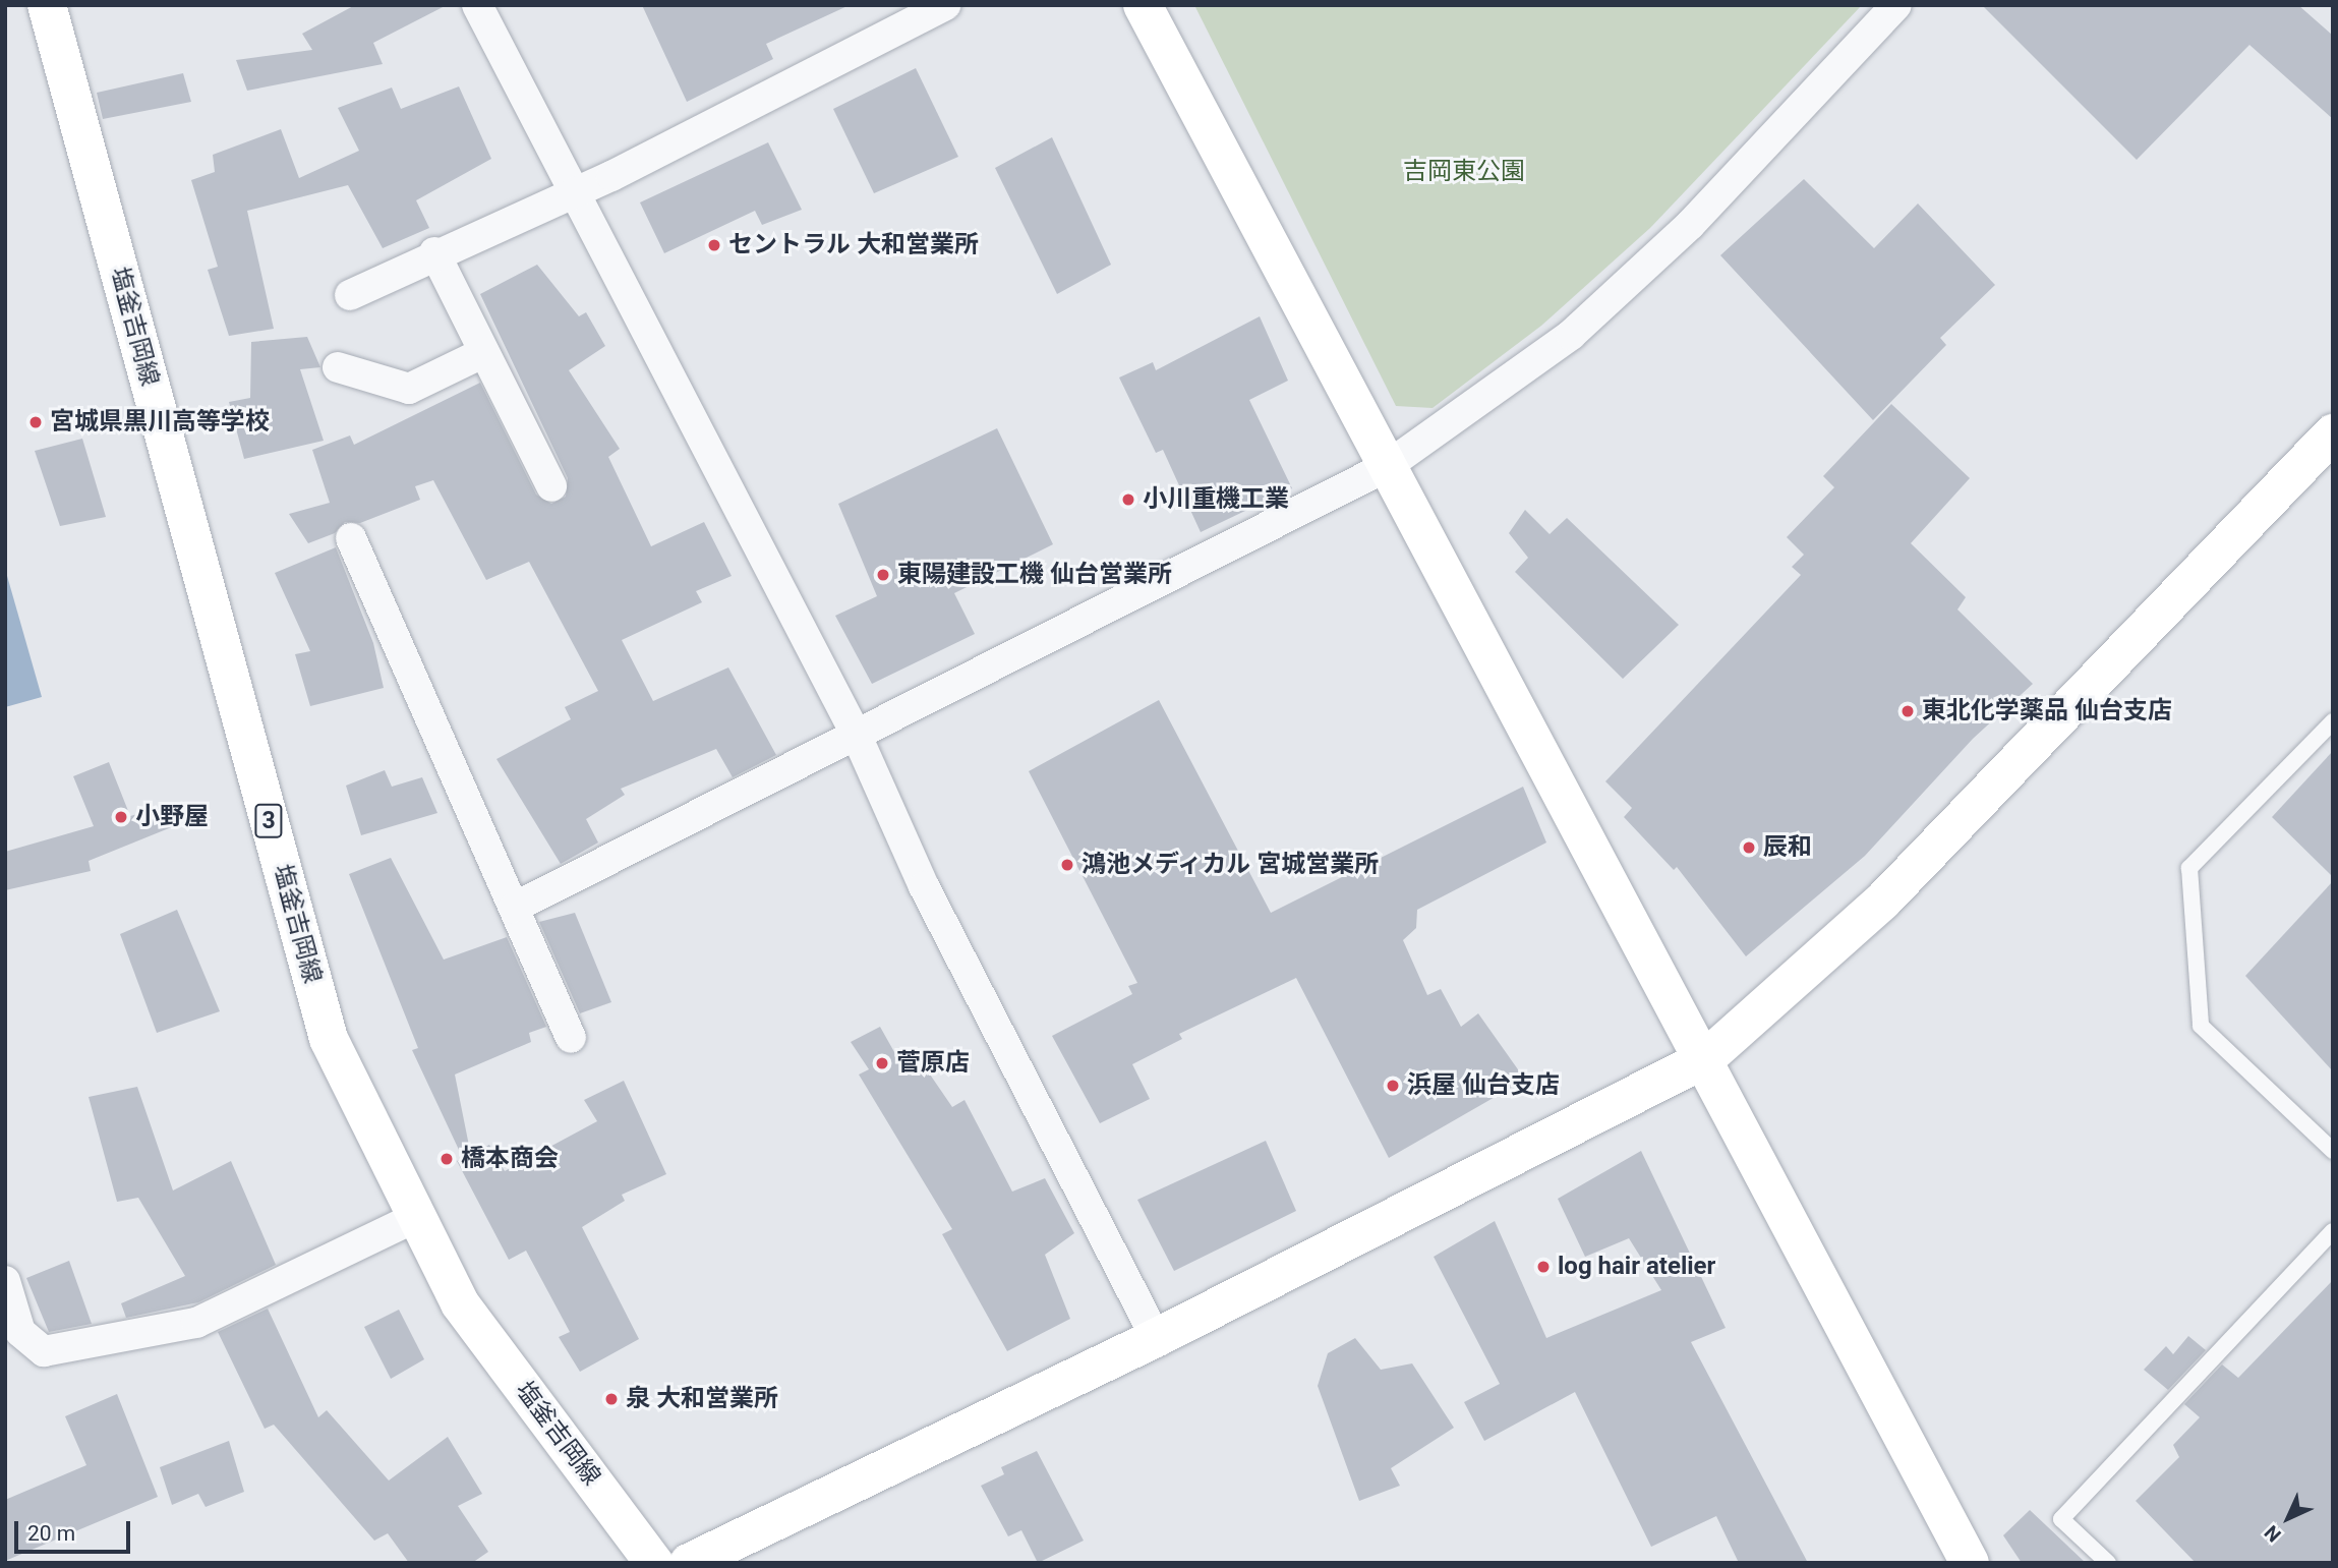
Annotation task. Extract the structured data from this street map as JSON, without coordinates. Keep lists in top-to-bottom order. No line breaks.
{"streets":{"street":["塩釜吉岡線","3"]},"parks":["吉岡東公園"],"places":["セントラル 大和営業所","宮城県黒川高等学校","小川重機工業","東陽建設工機 仙台営業所","東北化学薬品 仙台支店","小野屋","辰和","鴻池メディカル 宮城営業所","菅原店","浜屋 仙台支店","橋本商会","log hair atelier","泉 大和営業所"],"scale_bar":"20 m","north":"bottom left"}
